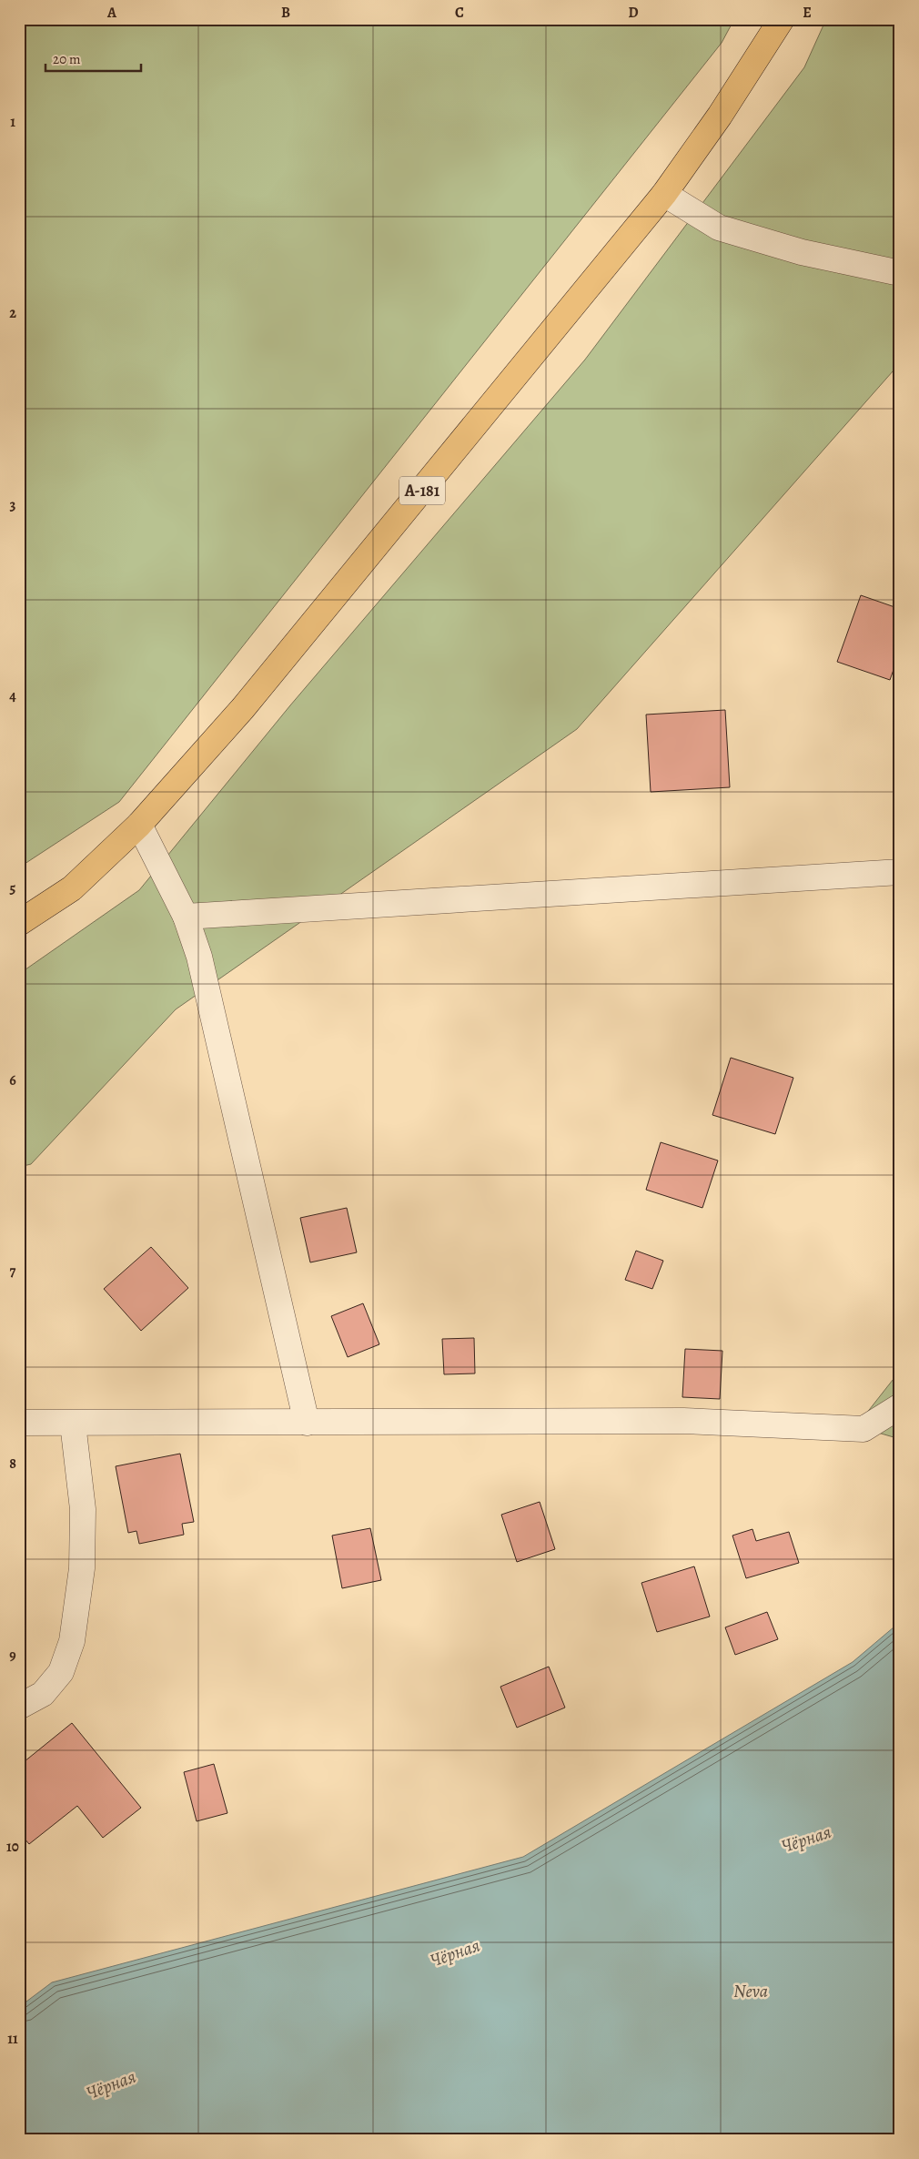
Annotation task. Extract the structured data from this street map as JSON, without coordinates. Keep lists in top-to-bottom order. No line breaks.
{"streets":{"main road":["А-181"]},"water":["Чёрная","Neva"],"scale_bar":"20 m","grid":{"columns":["A","B","C","D","E"],"rows":["1","2","3","4","5","6","7","8","9","10","11"]}}
